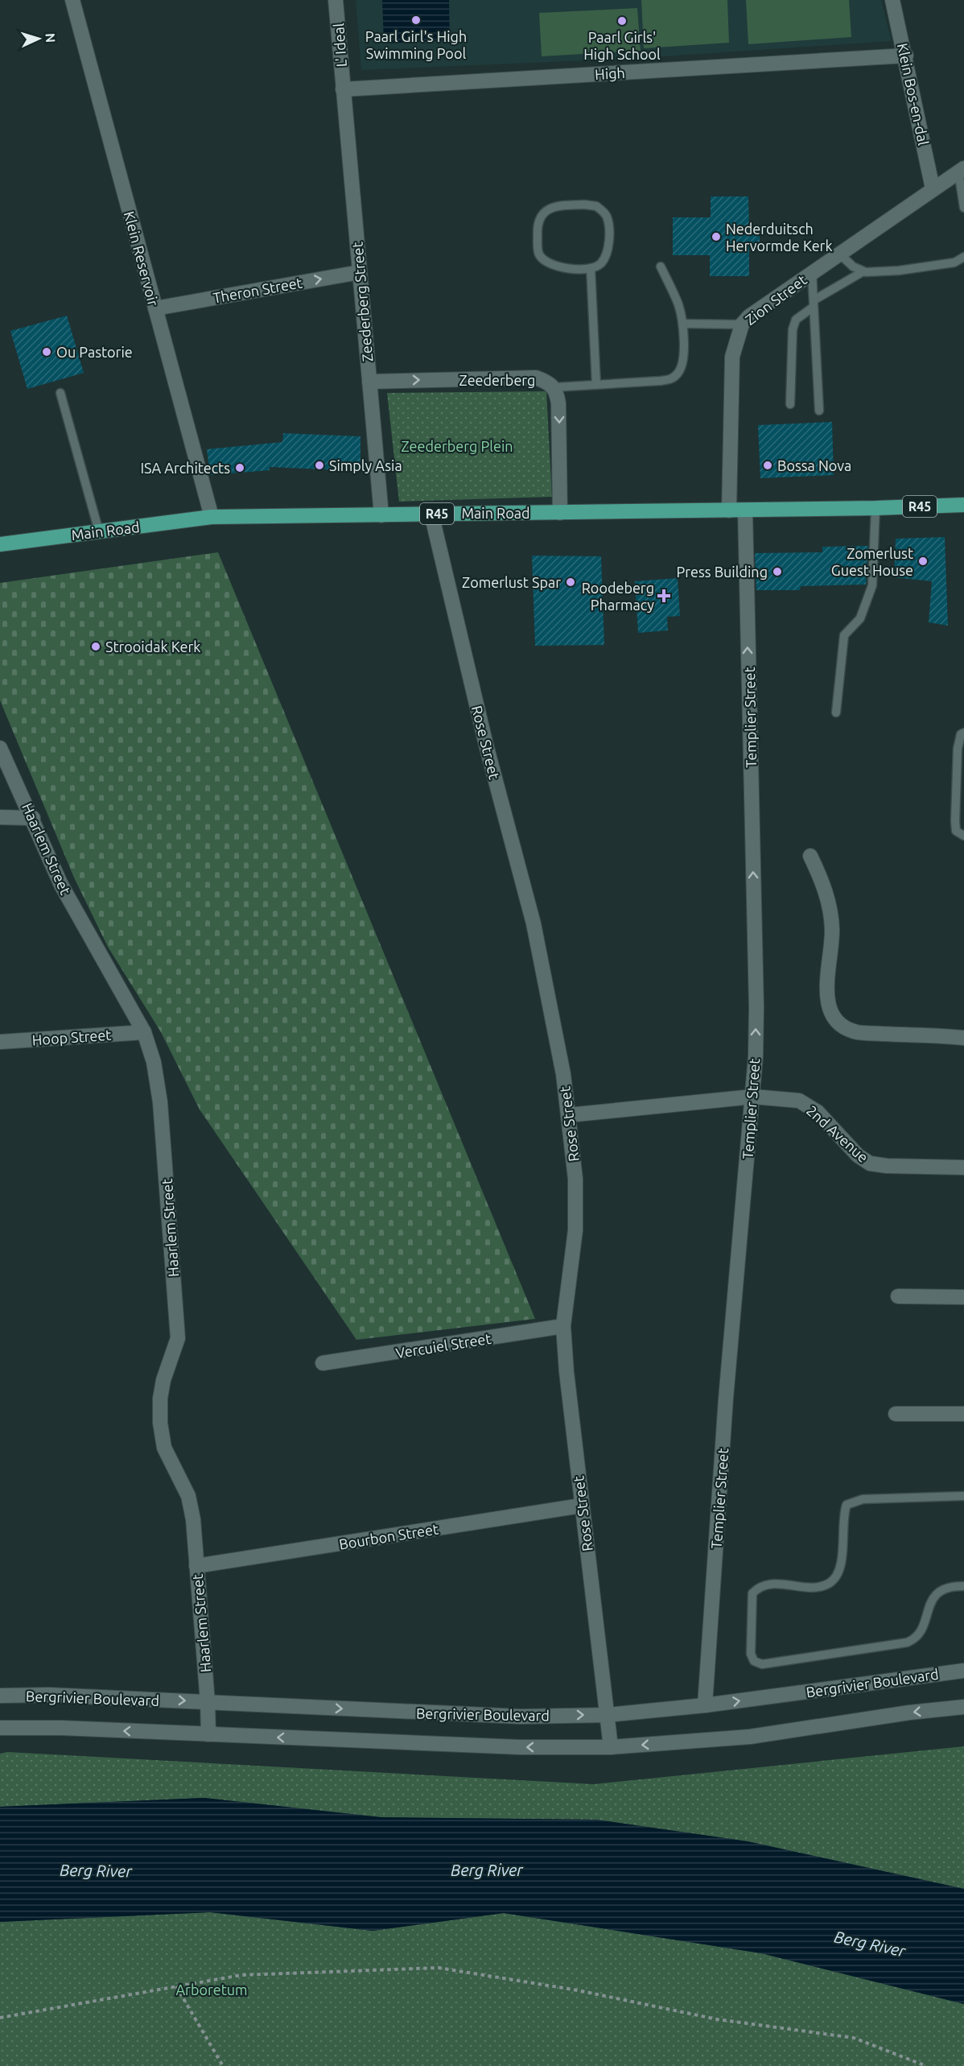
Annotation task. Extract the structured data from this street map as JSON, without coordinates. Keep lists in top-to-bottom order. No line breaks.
{"streets":{"main road":["R45","Main Road"],"street":["L' Ideal","High","Klein Bos-en-dal","Klein Reservoir","Theron Street","Zion Street","Zeederberg Street","Zeederberg","Templier Street","Rose Street","Haarlem Street","Hoop Street","2nd Avenue","Vercuiel Street","Bourbon Street","Bergrivier Boulevard"]},"crossings":[["L' Ideal","High"],["L' Ideal","Zeederberg Street"],["High","Klein Bos-en-dal"],["High","Zeederberg Street"],["Klein Bos-en-dal","Zion Street"],["Klein Reservoir","Theron Street"],["Klein Reservoir","Main Road"],["Theron Street","Zeederberg Street"],["Zion Street","Main Road"],["Zeederberg Street","Zeederberg"],["Zeederberg Street","Main Road"],["Zeederberg","Main Road"],["Main Road","Templier Street"],["Main Road","Rose Street"],["Templier Street","2nd Avenue"],["Templier Street","Bergrivier Boulevard"],["Rose Street","2nd Avenue"],["Rose Street","Vercuiel Street"],["Rose Street","Bourbon Street"],["Rose Street","Bergrivier Boulevard"],["Haarlem Street","Hoop Street"],["Haarlem Street","Bourbon Street"],["Haarlem Street","Bergrivier Boulevard"]],"one_way":["Theron Street","Templier Street"],"water":["Berg River"],"parks":["Zeederberg Plein","Arboretum"],"places":{"other":["Paarl Girl's High Swimming Pool","Paarl Girls' High School","Nederduitsch Hervormde Kerk","Ou Pastorie","Simply Asia","Bossa Nova","ISA Architects","Zomerlust Guest House","Press Building","Zomerlust Spar","Strooidak Kerk"],"health":["Roodeberg Pharmacy"]},"north":"right"}
